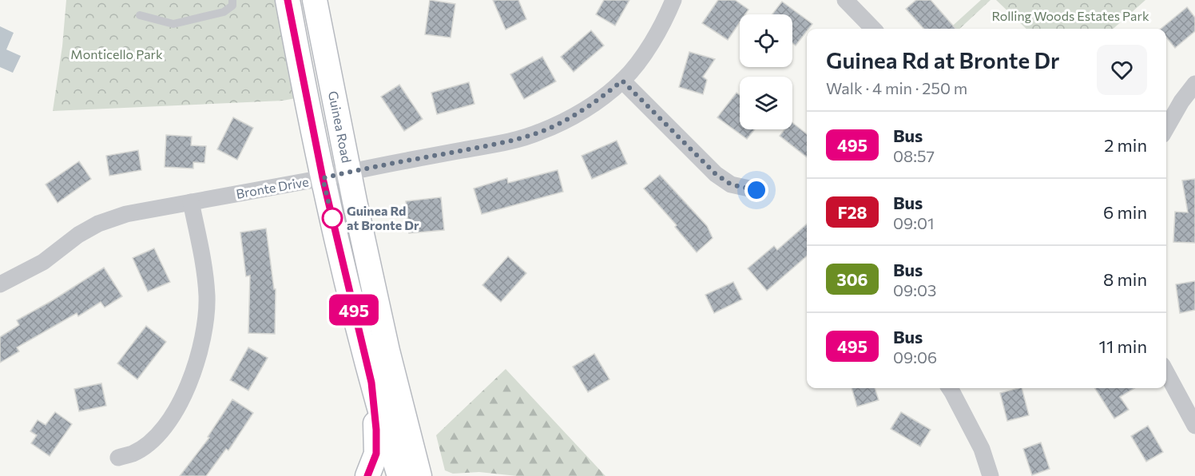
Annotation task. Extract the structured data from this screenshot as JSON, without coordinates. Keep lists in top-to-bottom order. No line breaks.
{"streets":{"main road":["Guinea Road"],"street":["Bronte Drive"]},"crossings":[["Guinea Road","Bronte Drive"]],"parks":["Rolling Woods Estates Park","Monticello Park"],"places":["Guinea Rd at Bronte Dr"],"lines":["bus line 495"],"page":{"on_map":"495","heading":["Guinea Rd at Bronte Dr","Walk · 4 min · 250 m"],"list":[{"mark":"495","name":"Bus","note":"08:57","value":"2 min"},{"mark":"F28","name":"Bus","note":"09:01","value":"6 min"},{"mark":"306","name":"Bus","note":"09:03","value":"8 min"},{"mark":"495","name":"Bus","note":"09:06","value":"11 min"}]}}
